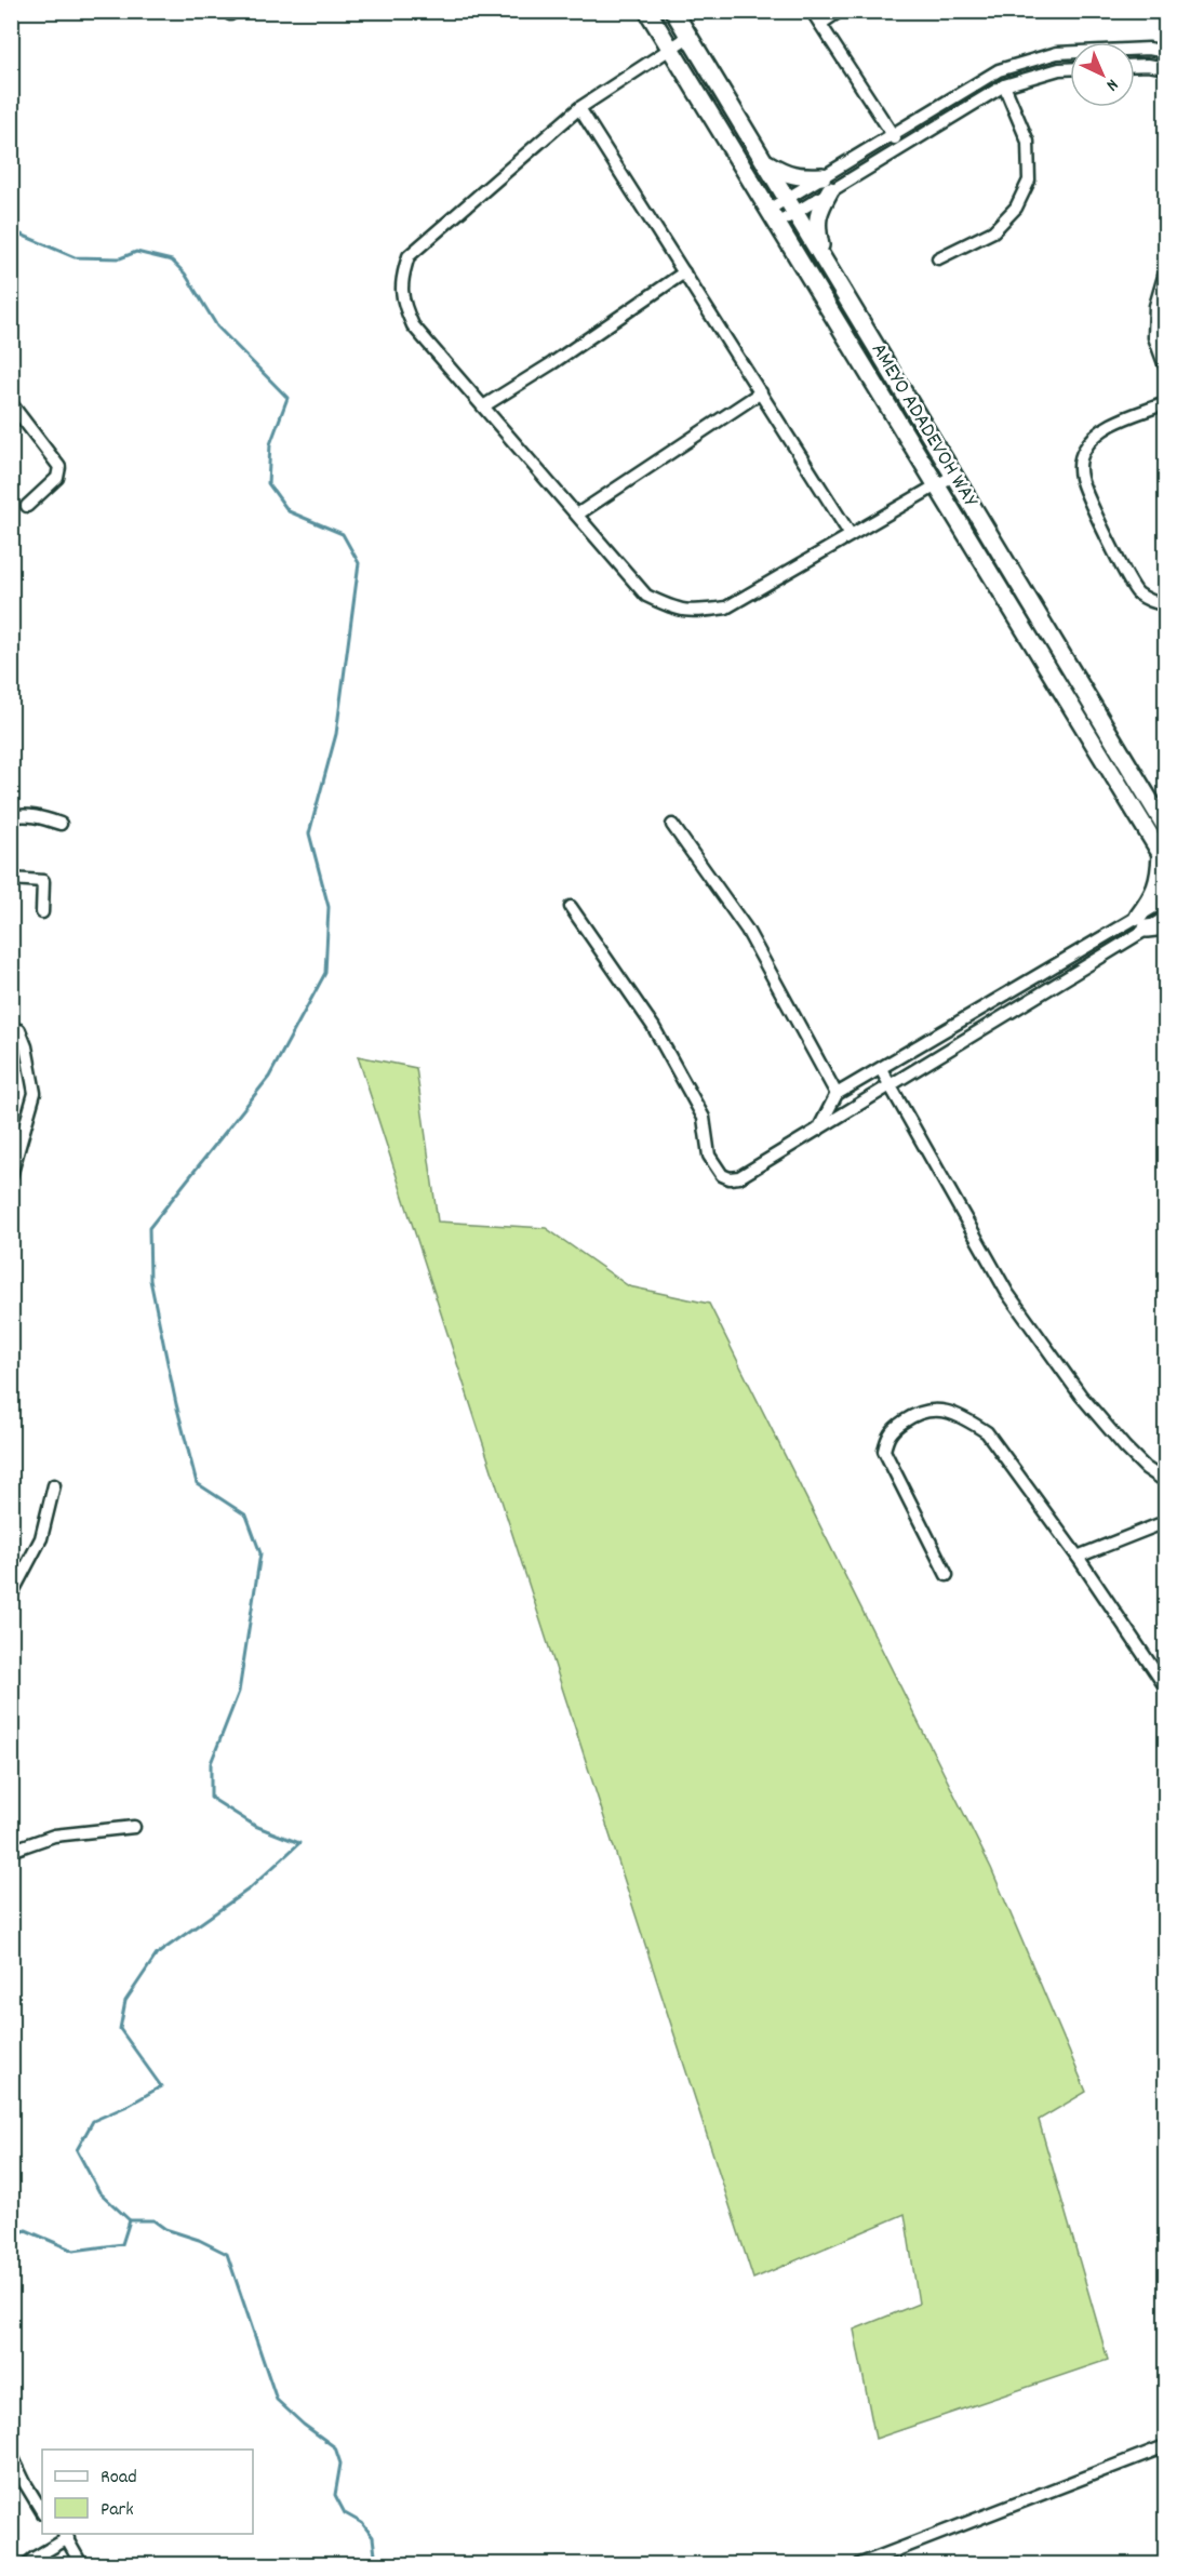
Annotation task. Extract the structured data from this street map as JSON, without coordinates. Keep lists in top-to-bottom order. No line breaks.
{"streets":{"street":["AMEYO ADADEVOH WAY"]},"legend":["Road","Park"],"north":"bottom right"}
